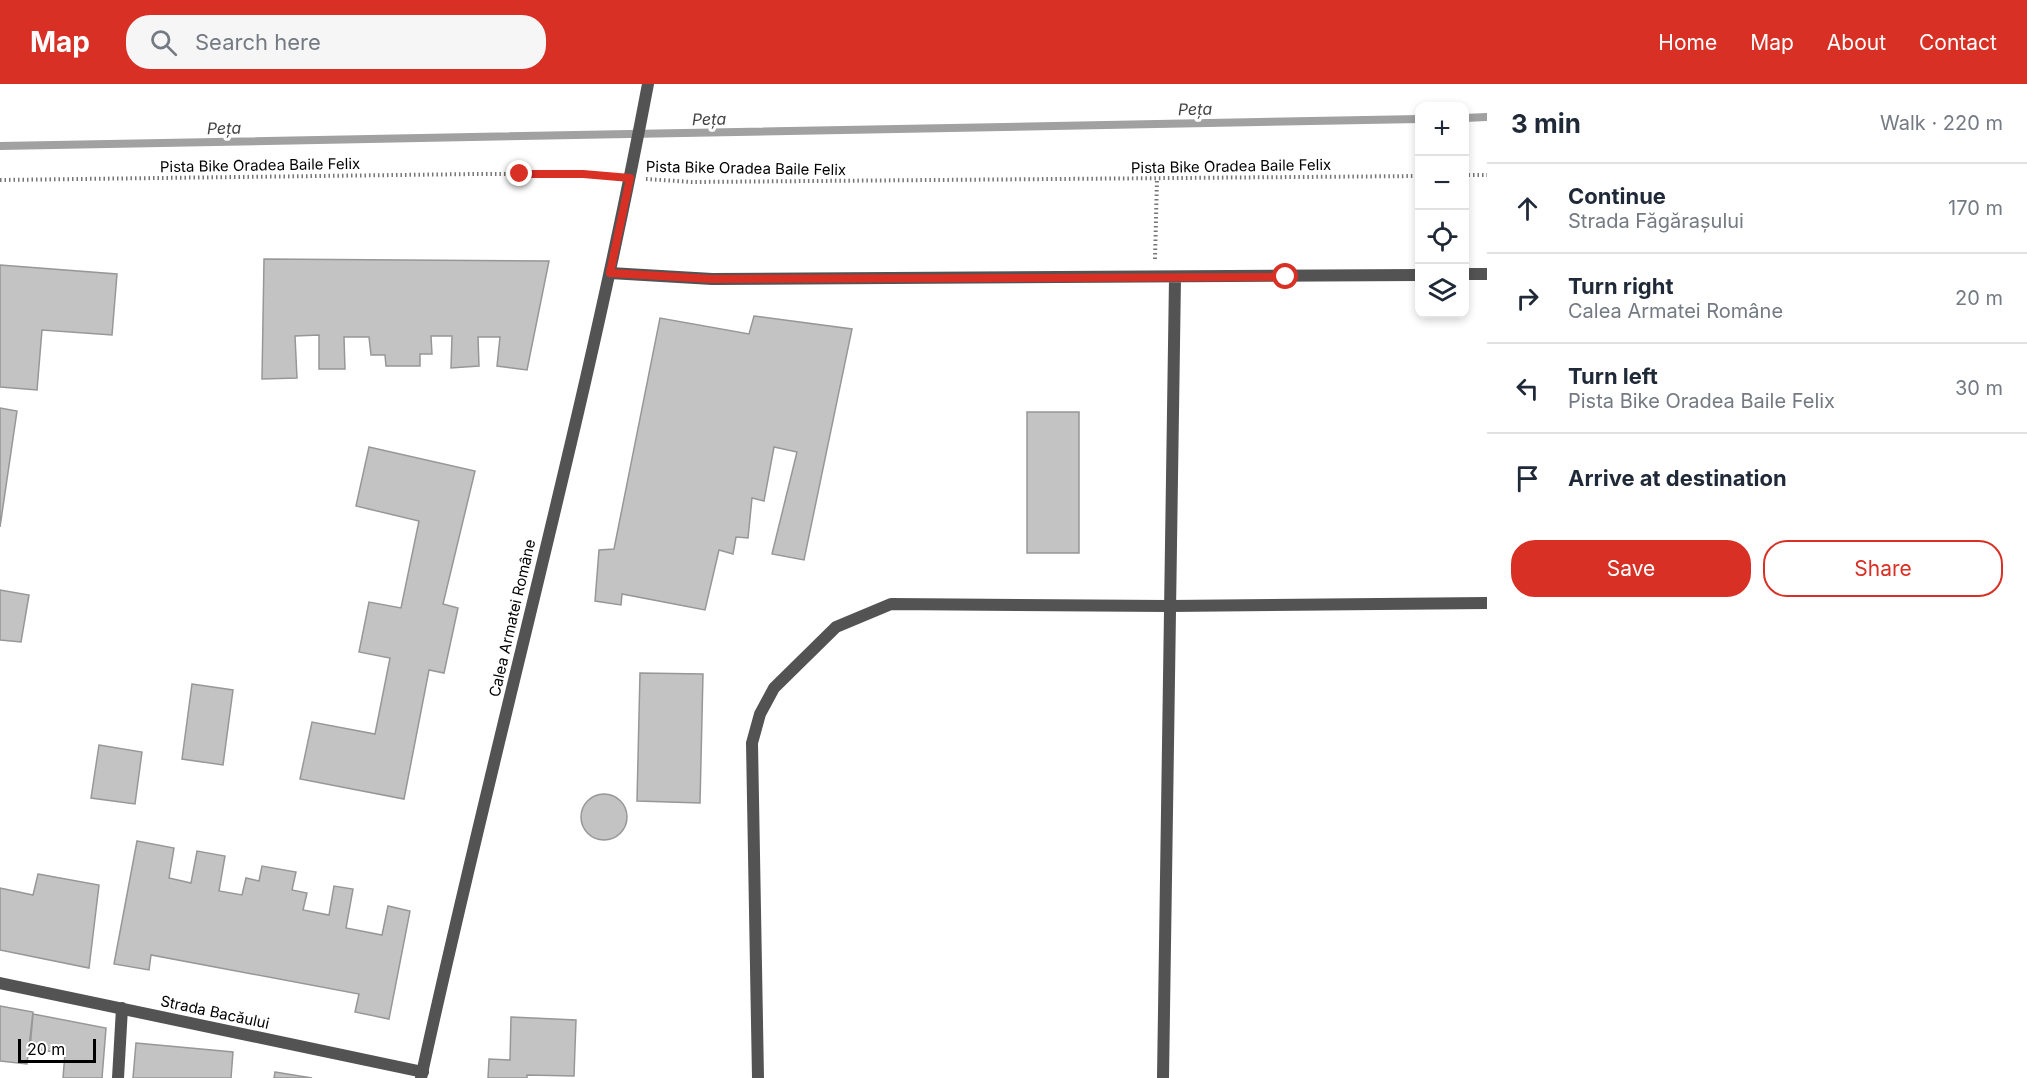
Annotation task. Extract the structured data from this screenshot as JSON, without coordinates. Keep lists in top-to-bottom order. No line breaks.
{"streets":{"street":["Calea Armatei Române","Strada Bacăului"],"path":["Pista Bike Oradea Baile Felix"]},"crossings":[["Pista Bike Oradea Baile Felix","Calea Armatei Române"],["Calea Armatei Române","Strada Bacăului"]],"water":["Peța"],"scale_bar":"20 m","page":{"header":"Map","search":"Search here","nav":["Home","Map","About","Contact"],"heading":["3 min","Walk · 220 m"],"map_buttons":["+","−"],"list":[["Continue","Strada Făgărașului","170 m"],["Turn right","Calea Armatei Române","20 m"],["Turn left","Pista Bike Oradea Baile Felix","30 m"],"Arrive at destination"],"buttons":["Save","Share"],"scale":"20 m"}}
